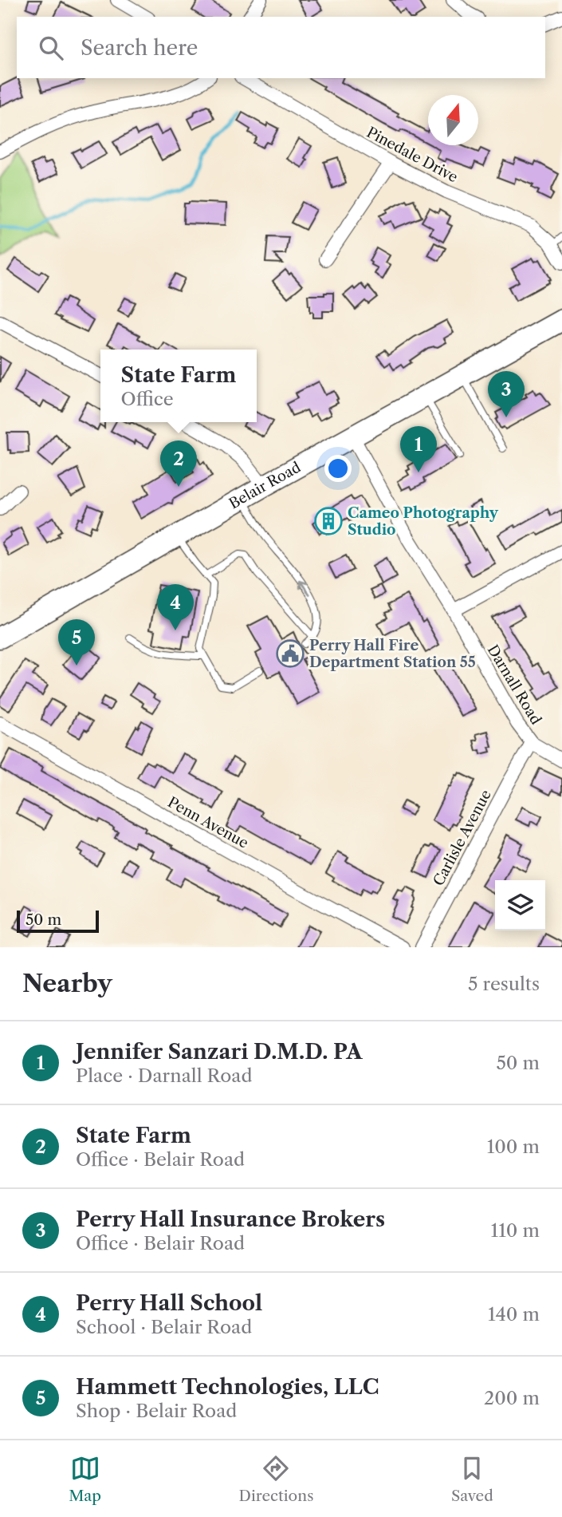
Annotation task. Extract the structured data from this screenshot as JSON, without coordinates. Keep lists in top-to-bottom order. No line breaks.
{"streets":{"highway":["Belair Road"],"street":["Pinedale Drive","Darnall Road","Penn Avenue","Carlisle Avenue"]},"crossings":[["Belair Road","Darnall Road"],["Darnall Road","Carlisle Avenue"]],"places":{"building":["Cameo Photography Studio"],"public building":["Perry Hall Fire Department Station 55"]},"scale_bar":"50 m","north":"top","page":{"search":"Search here","popup":["State Farm","Office"],"pins":["3","1","2","4","5"],"scale":"50 m","heading":["Nearby","5 results"],"list":[{"mark":"1","name":"Jennifer Sanzari D.M.D. PA","note":"Place · Darnall Road","value":"50 m"},{"mark":"2","name":"State Farm","note":"Office · Belair Road","value":"100 m"},{"mark":"3","name":"Perry Hall Insurance Brokers","note":"Office · Belair Road","value":"110 m"},{"mark":"4","name":"Perry Hall School","note":"School · Belair Road","value":"140 m"},{"mark":"5","name":"Hammett Technologies, LLC","note":"Shop · Belair Road","value":"200 m"}],"nav":["Map","Directions","Saved"]}}
